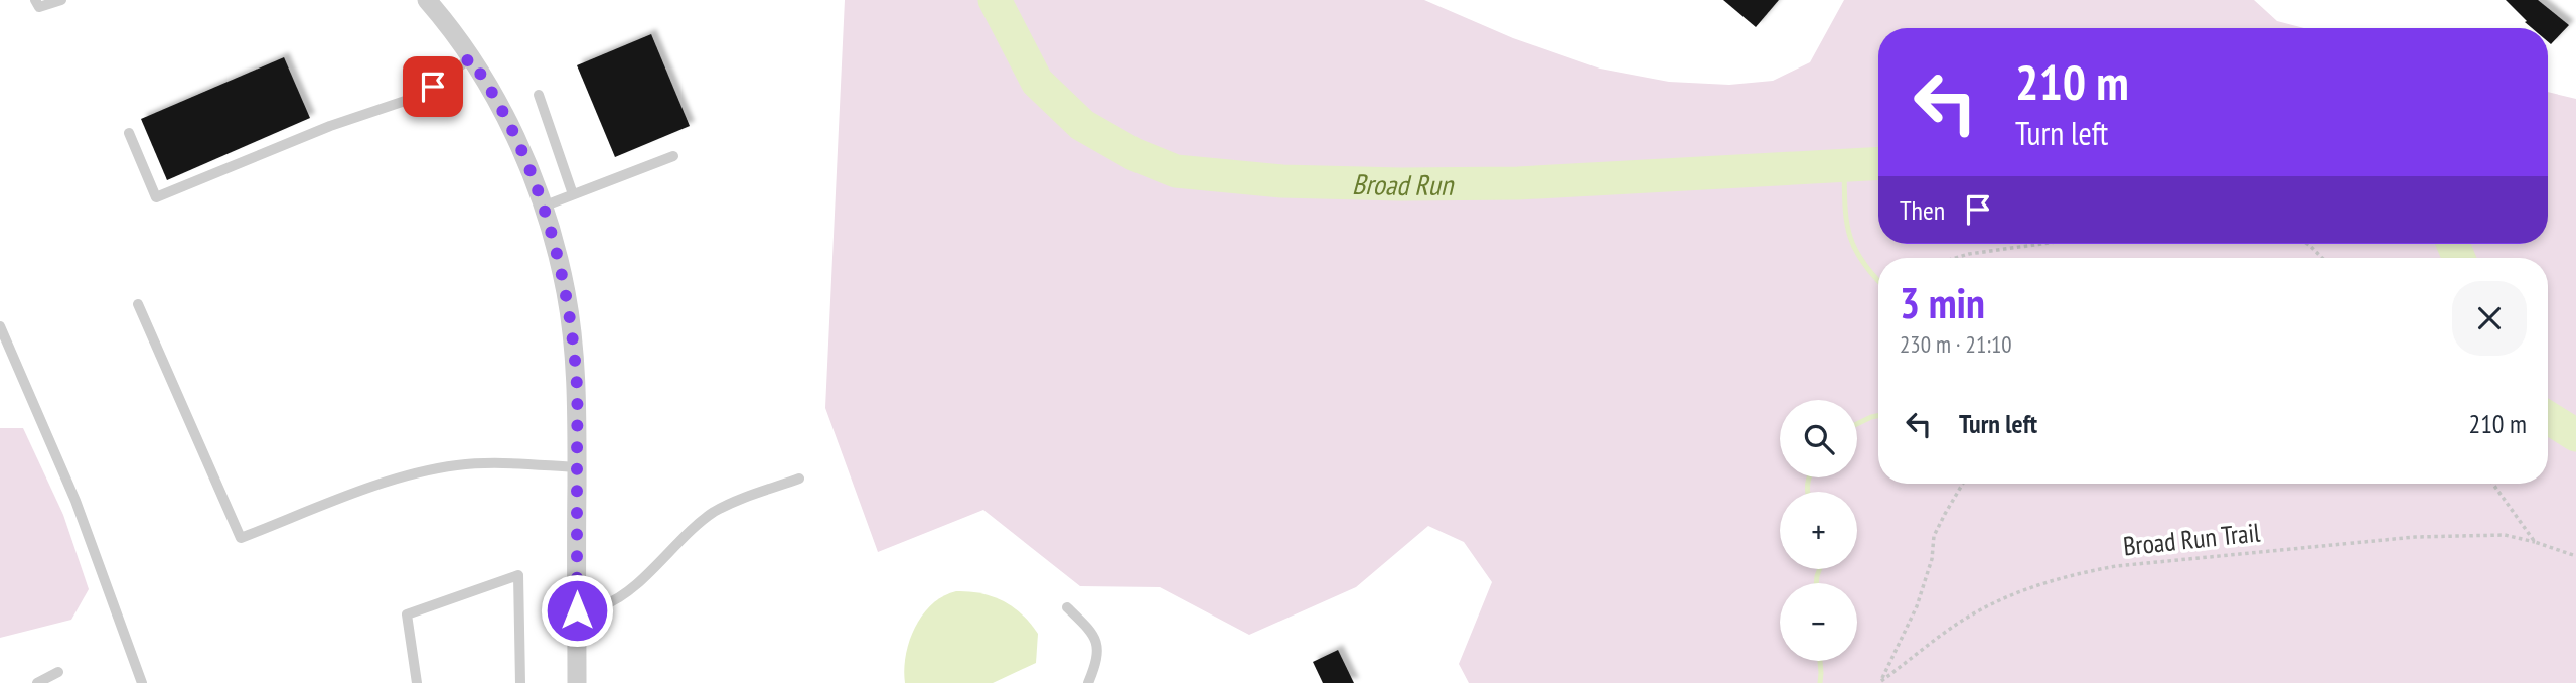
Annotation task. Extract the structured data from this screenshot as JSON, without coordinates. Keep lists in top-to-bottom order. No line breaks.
{"streets":{"path":["Broad Run Trail"]},"water":["Broad Run"],"page":{"turn":["210 m","Turn left"],"then":"Then","heading":["3 min","230 m · 21:10"],"list":[{"name":"Turn left","value":"210 m"}],"map_buttons":["+","−"]}}
